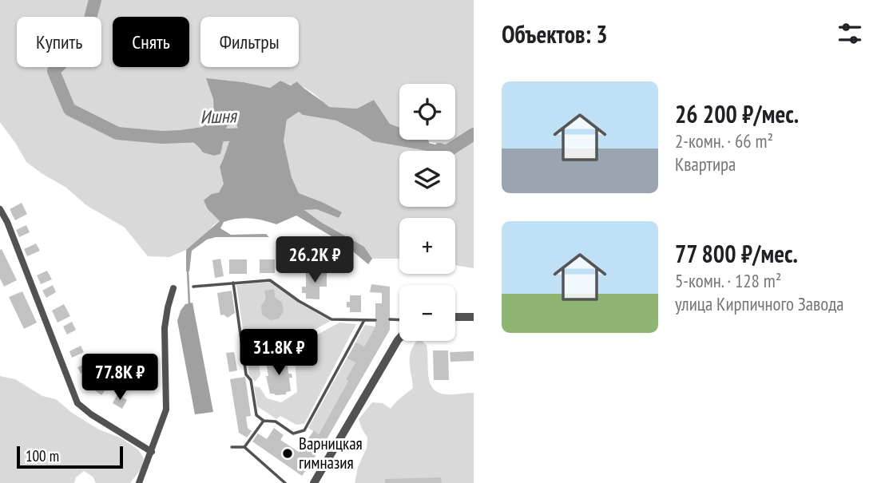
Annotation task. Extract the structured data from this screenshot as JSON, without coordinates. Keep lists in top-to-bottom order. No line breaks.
{"water":["Ишня"],"places":["Варницкая гимназия"],"scale_bar":"100 m","page":{"heading":"Объектов: 3","chip":["Купить","Снять","Фильтры"],"list":[{"name":"26 200 ₽/мес.","note":"2-комн. · 66 m² · Квартира"},{"name":"77 800 ₽/мес.","note":"5-комн. · 128 m² · улица Кирпичного Завода"}],"map_buttons":["+","−"],"price":["26.2K ₽","31.8K ₽","77.8K ₽"],"scale":"100 m"}}
